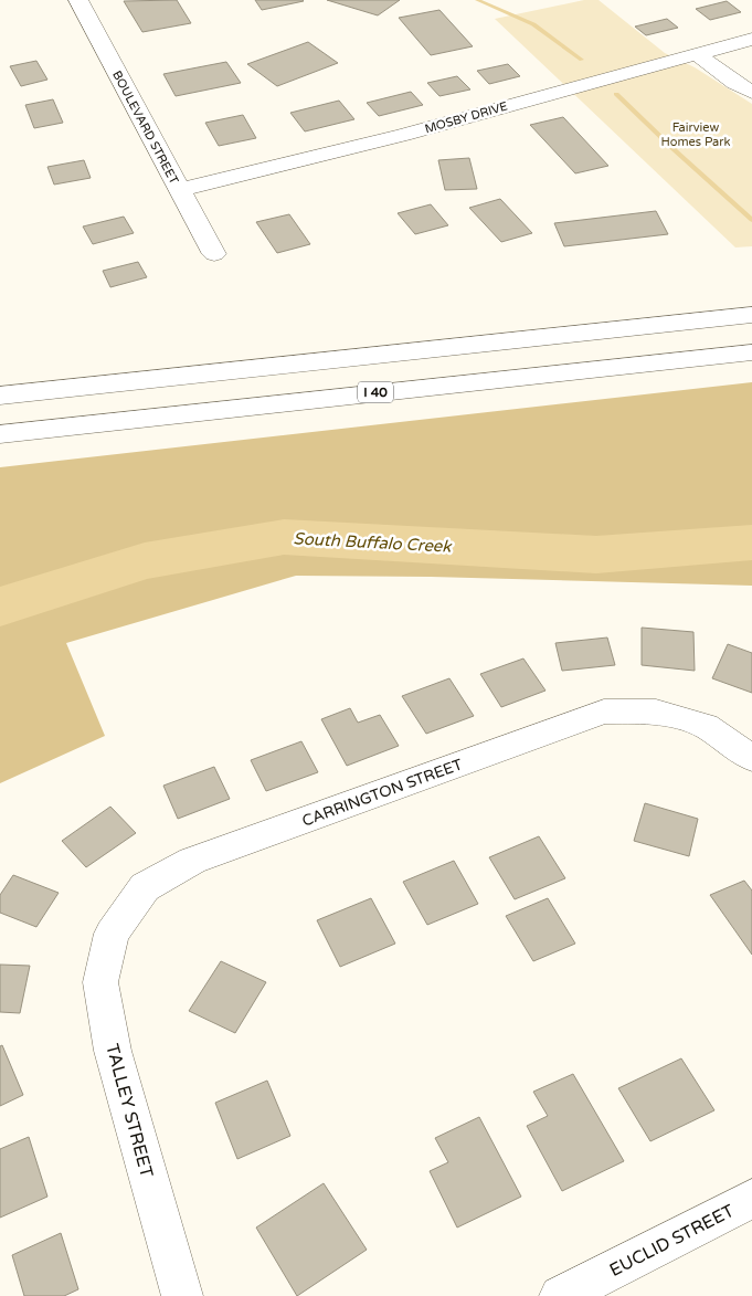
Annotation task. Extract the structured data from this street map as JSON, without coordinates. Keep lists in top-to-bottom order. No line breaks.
{"streets":{"main road":["MOSBY DRIVE","BOULEVARD STREET","I 40","CARRINGTON STREET","TALLEY STREET","EUCLID STREET"]},"crossings":[["MOSBY DRIVE","BOULEVARD STREET"],["CARRINGTON STREET","TALLEY STREET"]],"water":["South Buffalo Creek"],"parks":["Fairview Homes Park"]}
